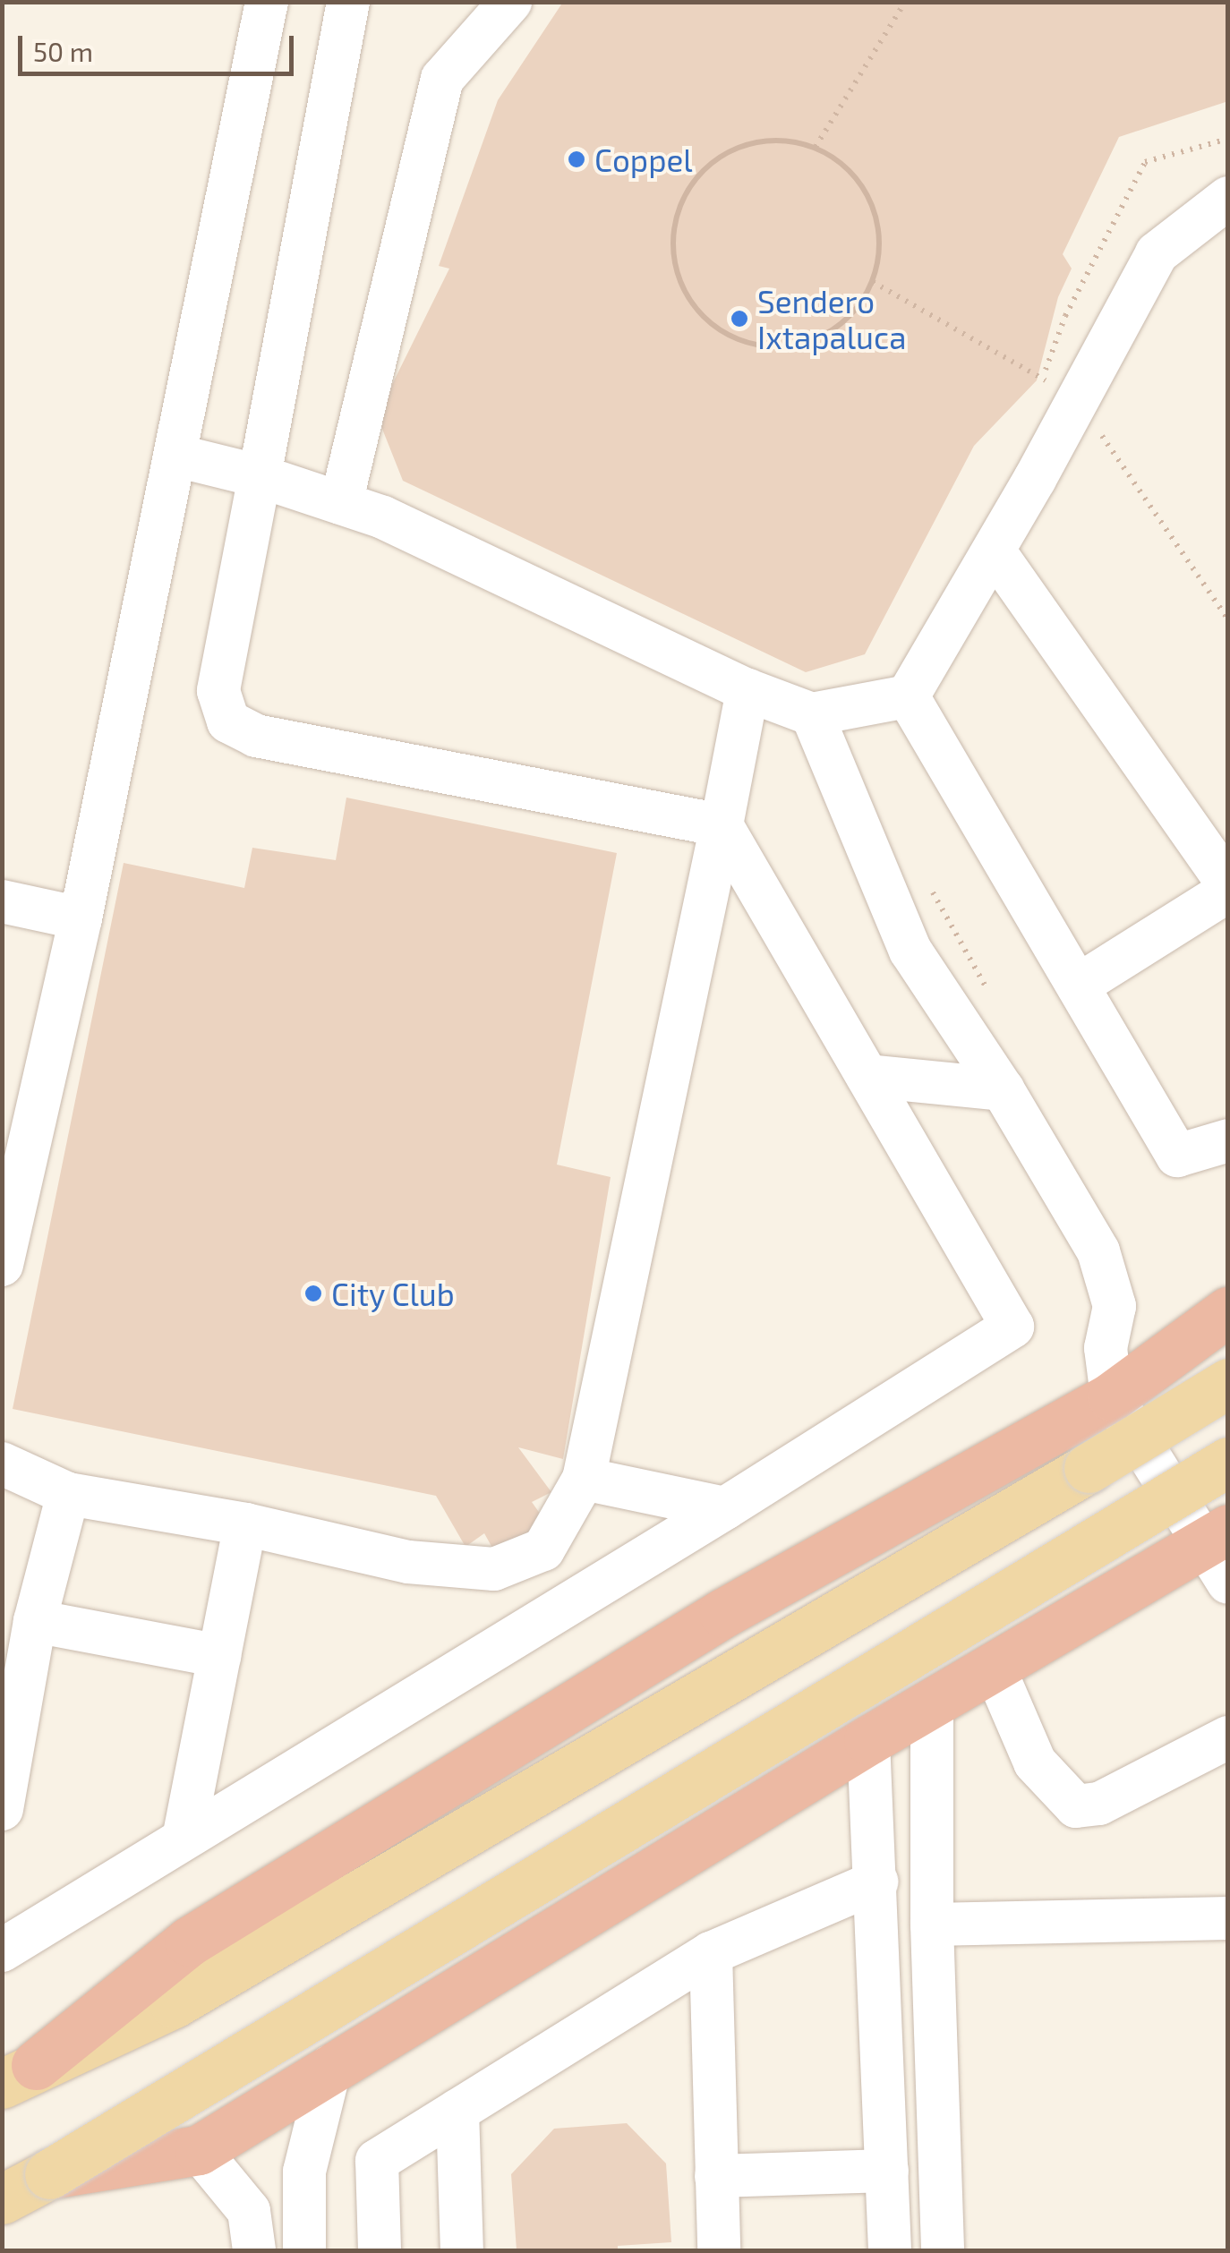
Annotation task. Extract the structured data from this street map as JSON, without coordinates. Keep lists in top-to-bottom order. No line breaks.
{"places":["Coppel","Sendero Ixtapaluca","City Club"],"scale_bar":"50 m"}
